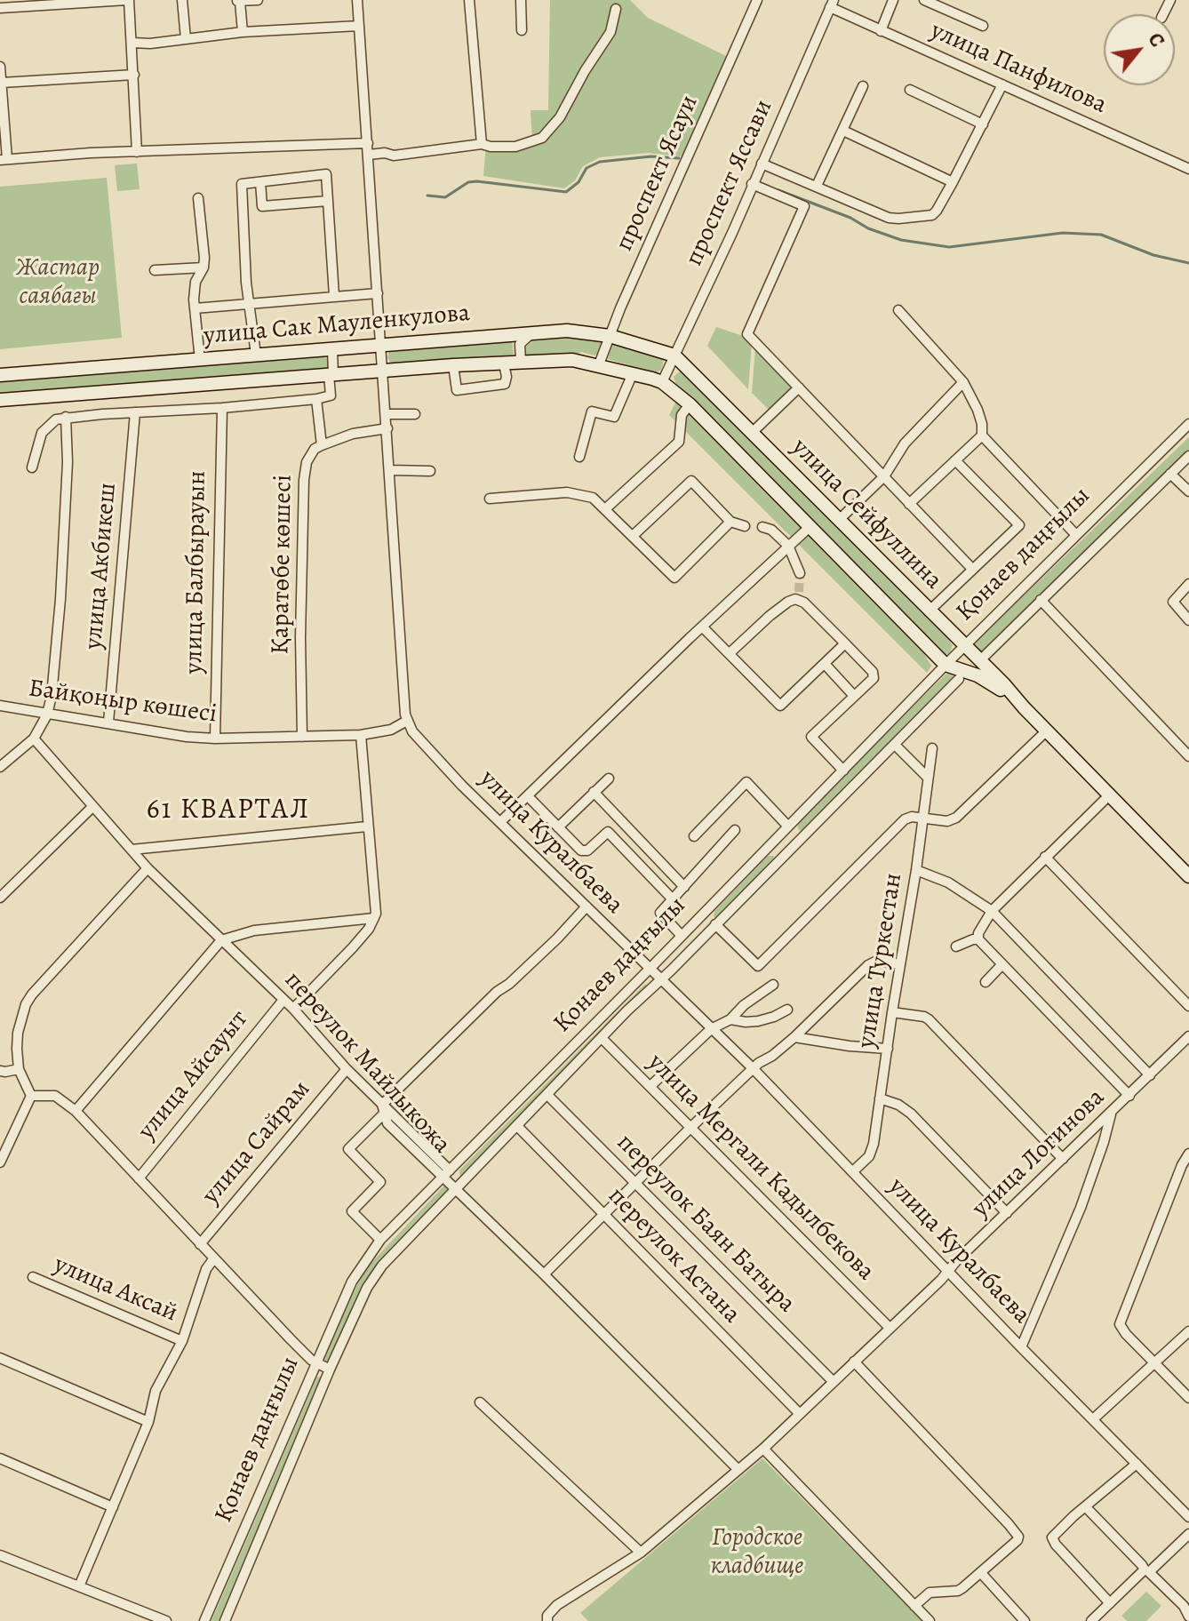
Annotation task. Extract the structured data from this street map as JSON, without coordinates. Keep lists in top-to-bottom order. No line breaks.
{"streets":{"main road":["улица Сак Мауленкулова","улица Сейфуллина","Қонаев даңғылы"],"street":["улица Панфилова","проспект Ясауи","проспект Яссави","Қаратөбе көшесі","улица Акбикеш","улица Балбырауын","Байқоңыр көшесі","улица Куралбаева","улица Туркестан","переулок Майлыкожа","улица Айсауыт","улица Сайрам","улица Логинова","улица Мергали Кадылбекова","переулок Баян Батыра","переулок Астана","улица Аксай"]},"crossings":[["улица Панфилова","проспект Яссави"],["проспект Ясауи","улица Сак Мауленкулова"],["проспект Яссави","улица Сак Мауленкулова"],["проспект Яссави","улица Сейфуллина"],["улица Сак Мауленкулова","улица Сейфуллина"],["улица Сейфуллина","Қонаев даңғылы"],["Қонаев даңғылы","улица Куралбаева"],["Қонаев даңғылы","переулок Майлыкожа"],["Қонаев даңғылы","улица Мергали Кадылбекова"],["Қонаев даңғылы","переулок Баян Батыра"],["Қонаев даңғылы","переулок Астана"],["Қаратөбе көшесі","Байқоңыр көшесі"],["улица Акбикеш","Байқоңыр көшесі"],["улица Балбырауын","Байқоңыр көшесі"],["Байқоңыр көшесі","улица Куралбаева"],["улица Куралбаева","улица Туркестан"],["улица Куралбаева","улица Логинова"],["переулок Майлыкожа","улица Айсауыт"],["переулок Майлыкожа","улица Сайрам"],["переулок Майлыкожа","улица Логинова"],["улица Логинова","улица Мергали Кадылбекова"],["улица Логинова","переулок Баян Батыра"],["улица Логинова","переулок Астана"]],"districts":["61 КВАРТАЛ"],"parks":["Жастар саябағы","Городское кладбище"],"north":"top right"}
